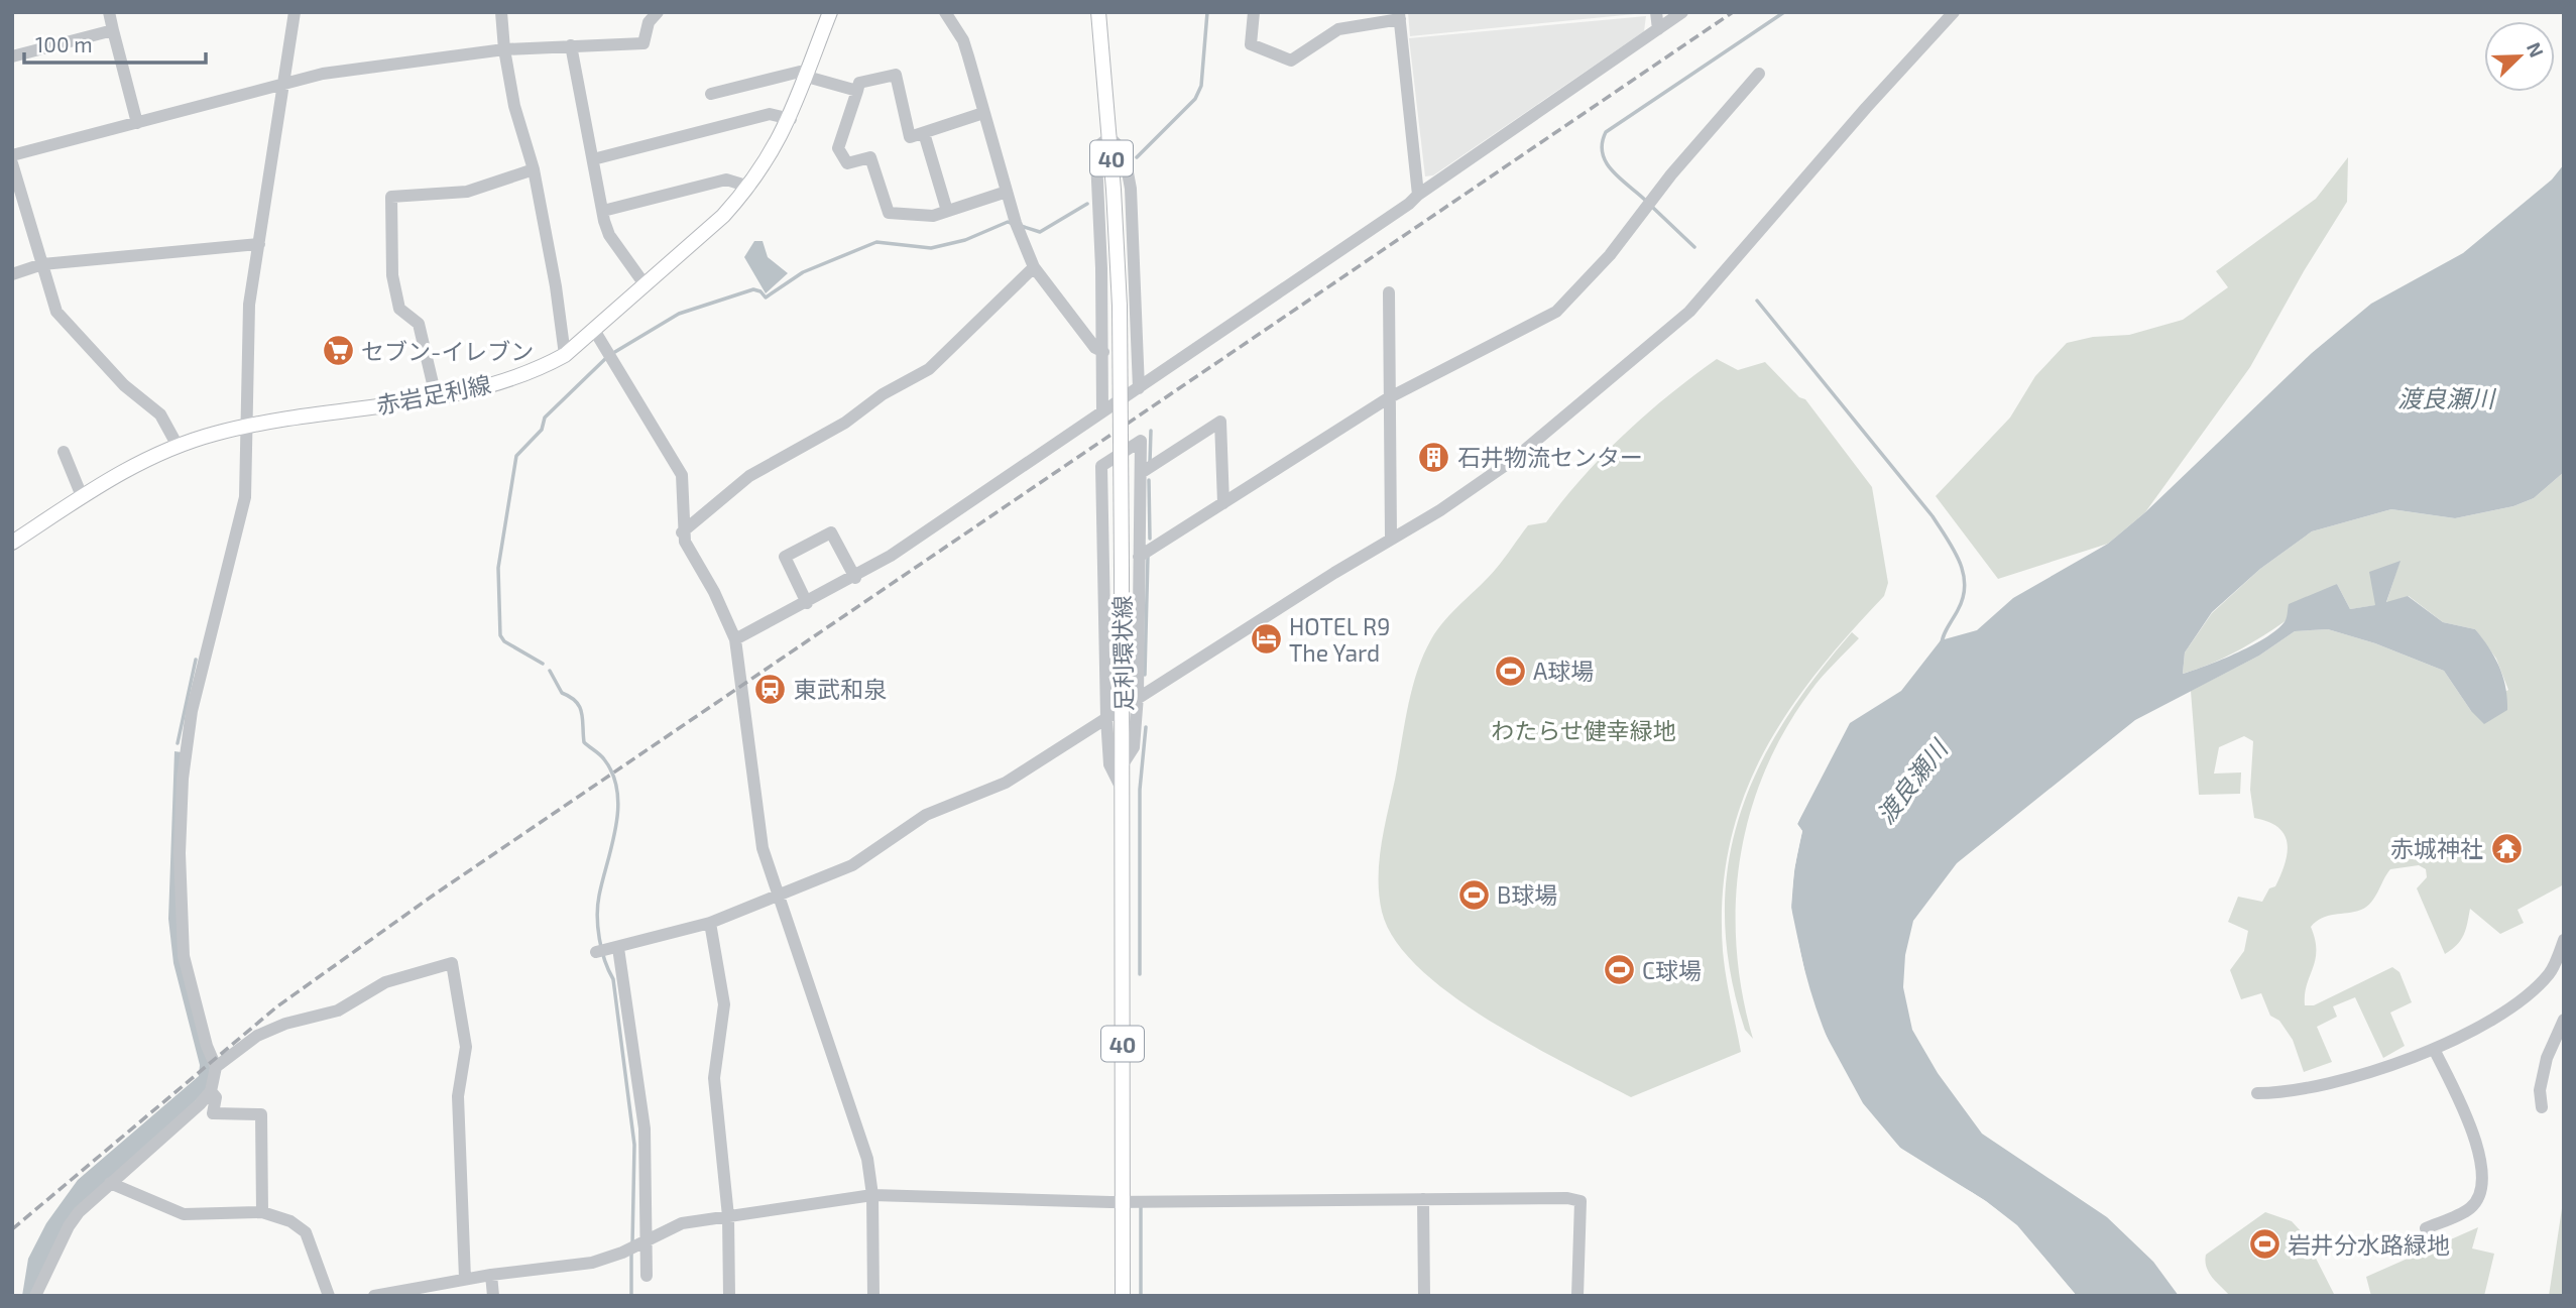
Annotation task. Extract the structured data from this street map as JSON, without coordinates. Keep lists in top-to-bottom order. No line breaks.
{"streets":{"main road":["40","赤岩足利線","足利環状線"]},"water":["渡良瀬川"],"parks":["わたらせ健幸緑地"],"places":{"supermarket":["セブン-イレブン"],"building":["石井物流センター"],"hotel":["HOTEL R9 The Yard"],"sports":["A球場","B球場","C球場","岩井分水路緑地"],"station":["東武和泉"],"temple":["赤城神社"]},"scale_bar":"100 m","north":"top right"}
